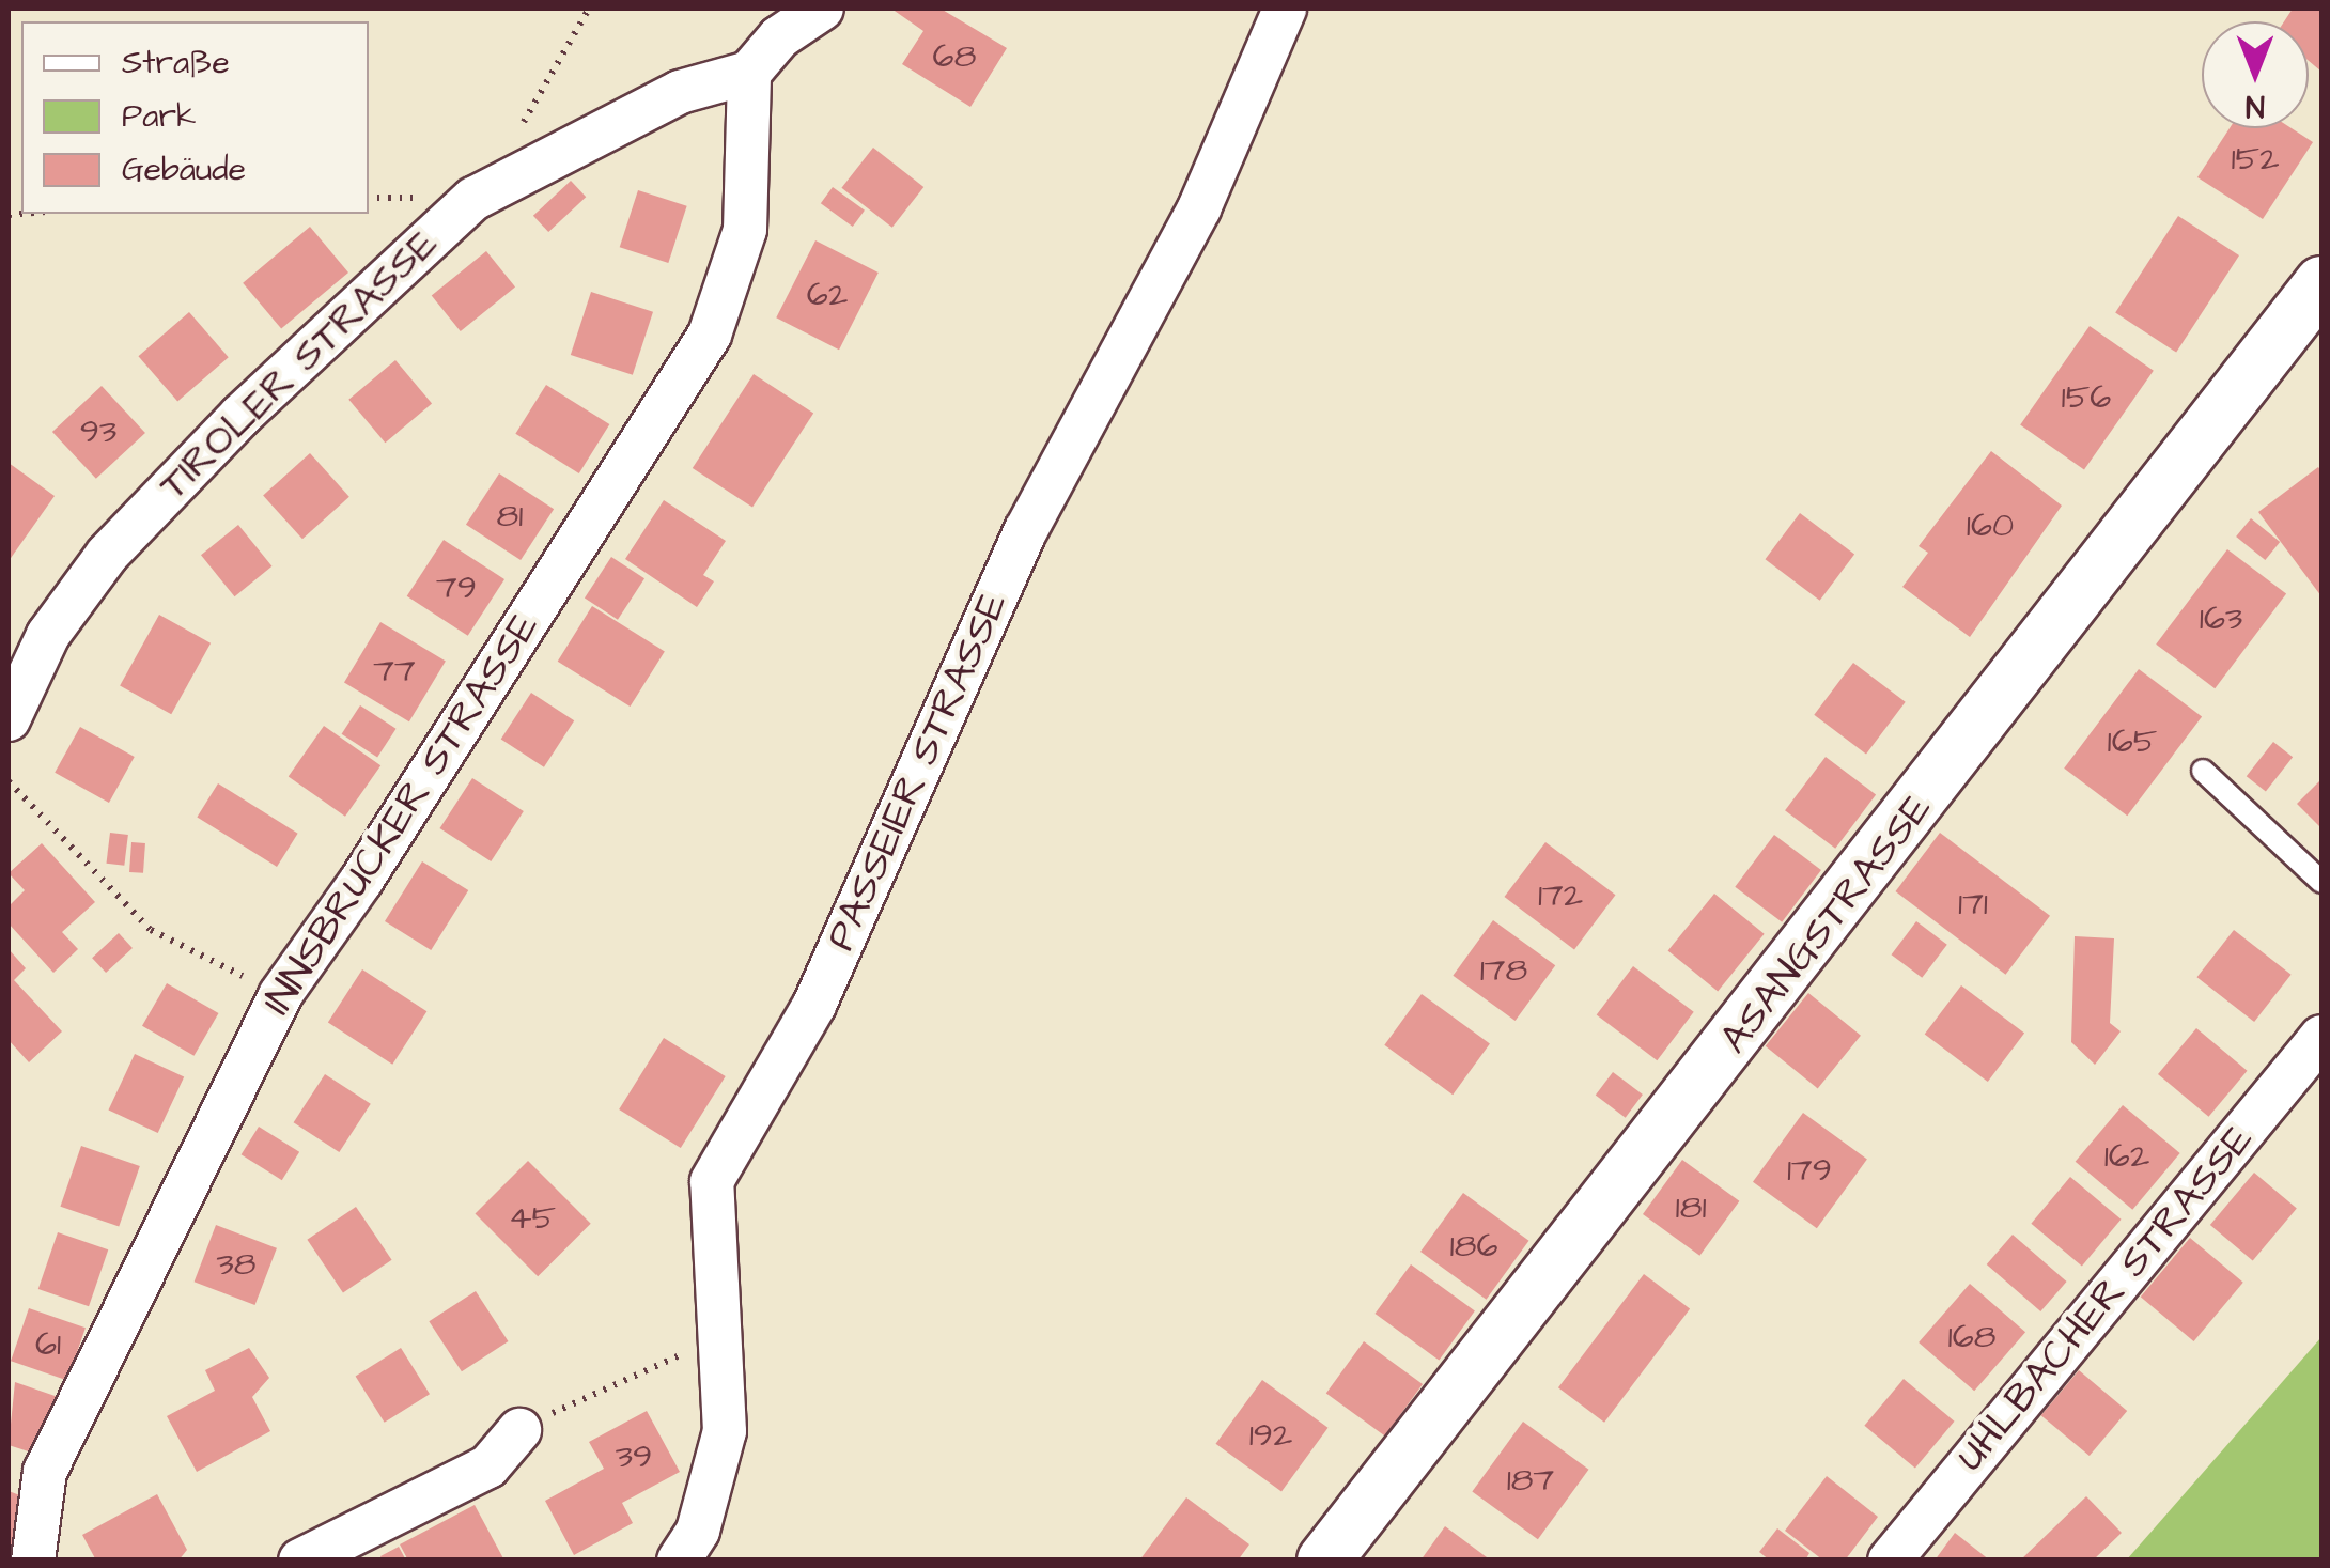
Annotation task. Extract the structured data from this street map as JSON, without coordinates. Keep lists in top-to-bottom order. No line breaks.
{"streets":{"street":["TIROLER STRASSE","PASSEIER STRASSE","INNSBRUCKER STRASSE","ASANGSTRASSE","UHLBACHER STRASSE"]},"crossings":[["TIROLER STRASSE","INNSBRUCKER STRASSE"]],"house_numbers":["68","152","62","156","93","81","160","79","163","77","165","172","171","178","162","179","181","45","186","38","168","61","192","39","187"],"legend":["Straße","Park","Gebäude"],"north":"bottom"}
